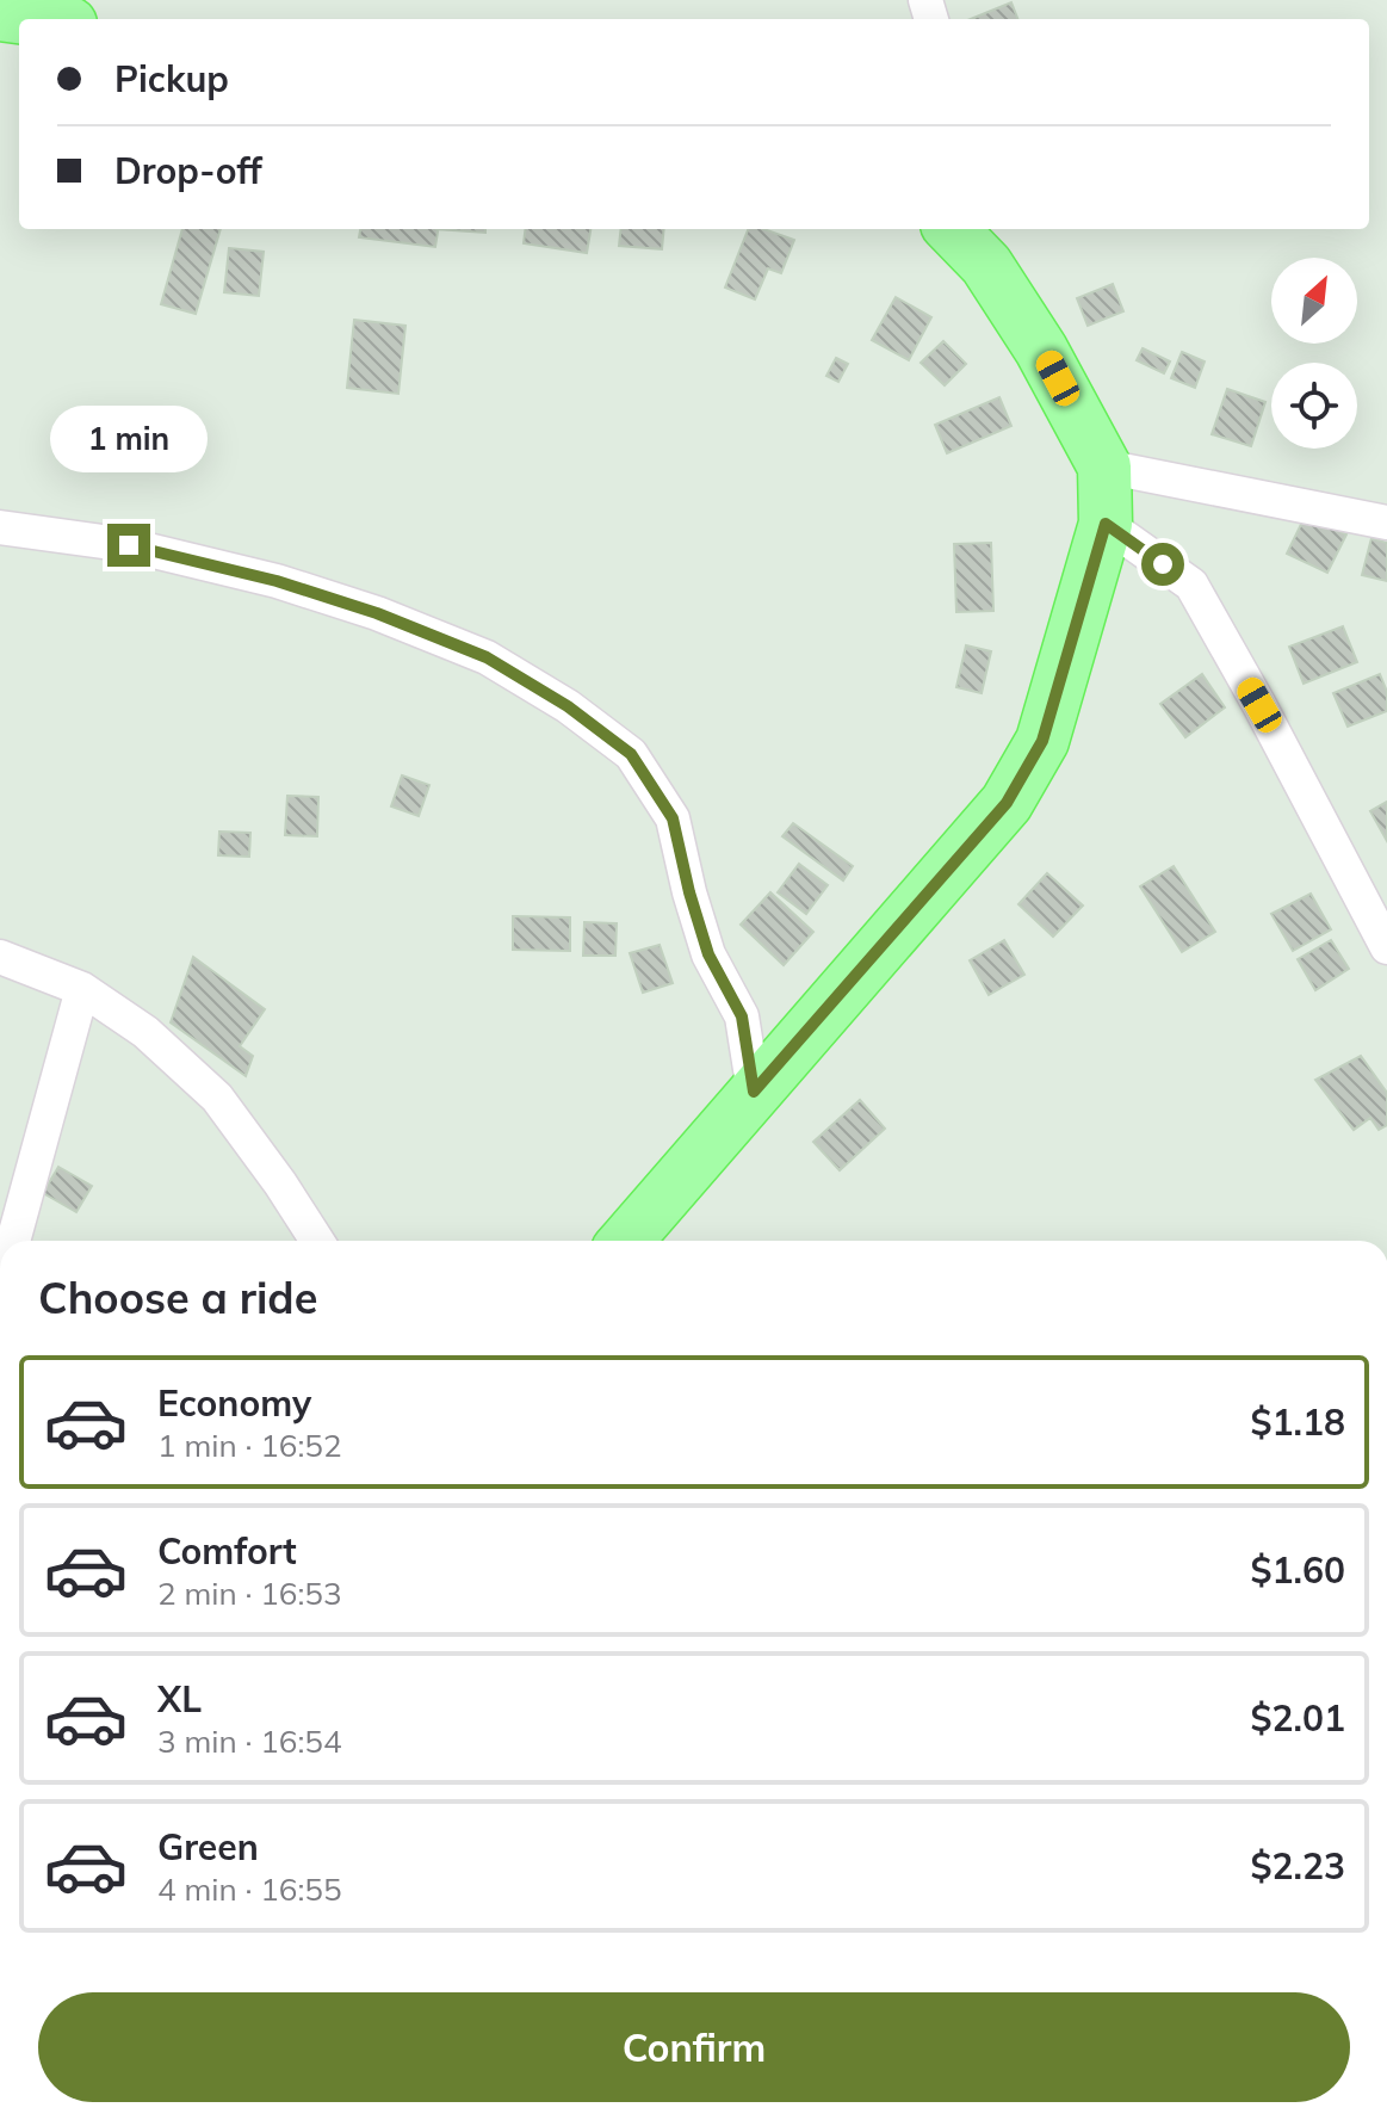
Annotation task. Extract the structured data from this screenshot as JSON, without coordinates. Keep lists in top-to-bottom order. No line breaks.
{"north":"top right","page":{"banner":["Pickup","Drop-off"],"bubble":"1 min","heading":"Choose a ride","list":[{"name":"Economy","note":"1 min · 16:52","value":"$1.18"},{"name":"Comfort","note":"2 min · 16:53","value":"$1.60"},{"name":"XL","note":"3 min · 16:54","value":"$2.01"},{"name":"Green","note":"4 min · 16:55","value":"$2.23"}],"buttons":"Confirm"}}
